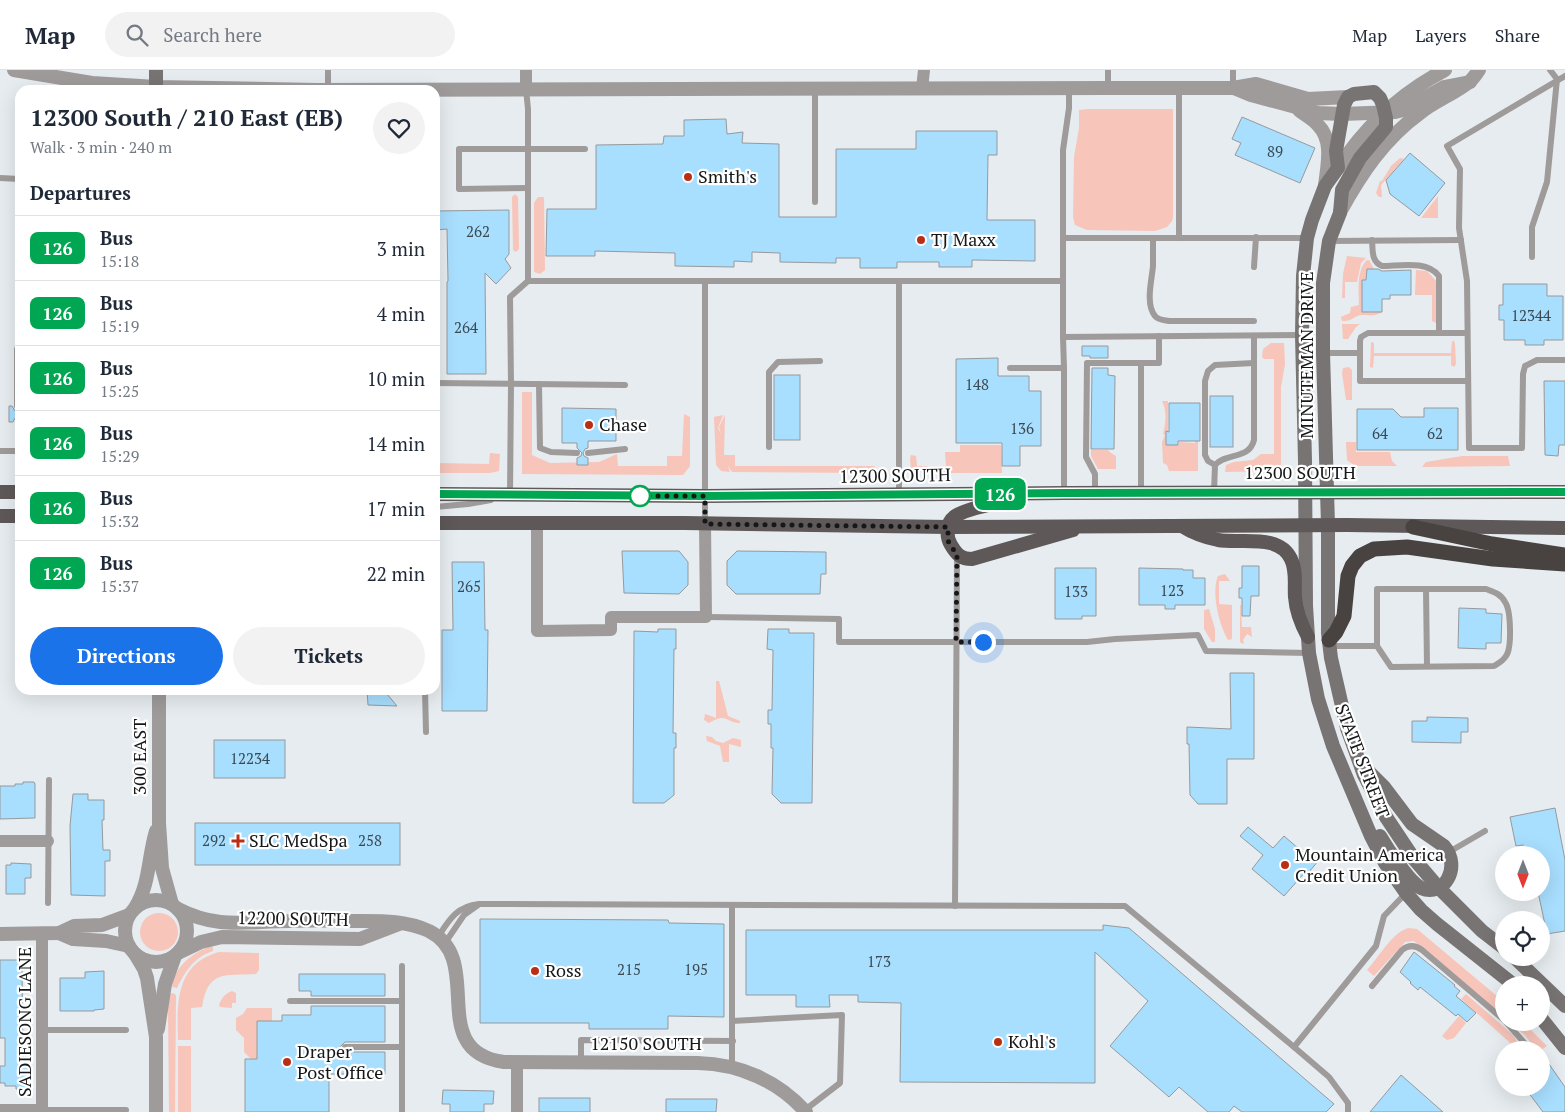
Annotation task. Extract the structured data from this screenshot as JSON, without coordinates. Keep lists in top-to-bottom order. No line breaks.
{"streets":{"main road":["MINUTEMAN DRIVE","12300 SOUTH","STATE STREET"],"street":["300 EAST","12200 SOUTH","SADIESONG LANE","12150 SOUTH"]},"crossings":[["MINUTEMAN DRIVE","12300 SOUTH"],["MINUTEMAN DRIVE","STATE STREET"],["12300 SOUTH","STATE STREET"],["300 EAST","12200 SOUTH"],["12200 SOUTH","12150 SOUTH"]],"places":{"other":["Smith's","TJ Maxx","Chase","Mountain America Credit Union","Ross","Kohl's","Draper Post Office"],"health":["SLC MedSpa"]},"lines":["bus line 126"],"house_numbers":["89","262","12344","264","148","136","64","62","265","123","133","12234","292","258","173","215","195"],"north":"bottom","page":{"header":"Map","search":"Search here","nav":["Map","Layers","Share"],"on_map":"126","heading":[["12300 South / 210 East (EB)","Walk · 3 min · 240 m"],"Departures"],"list":[{"mark":"126","name":"Bus","note":"15:18","value":"3 min"},{"mark":"126","name":"Bus","note":"15:19","value":"4 min"},{"mark":"126","name":"Bus","note":"15:25","value":"10 min"},{"mark":"126","name":"Bus","note":"15:29","value":"14 min"},{"mark":"126","name":"Bus","note":"15:32","value":"17 min"},{"mark":"126","name":"Bus","note":"15:37","value":"22 min"}],"buttons":["Directions","Tickets"],"map_buttons":["+","−"]}}
